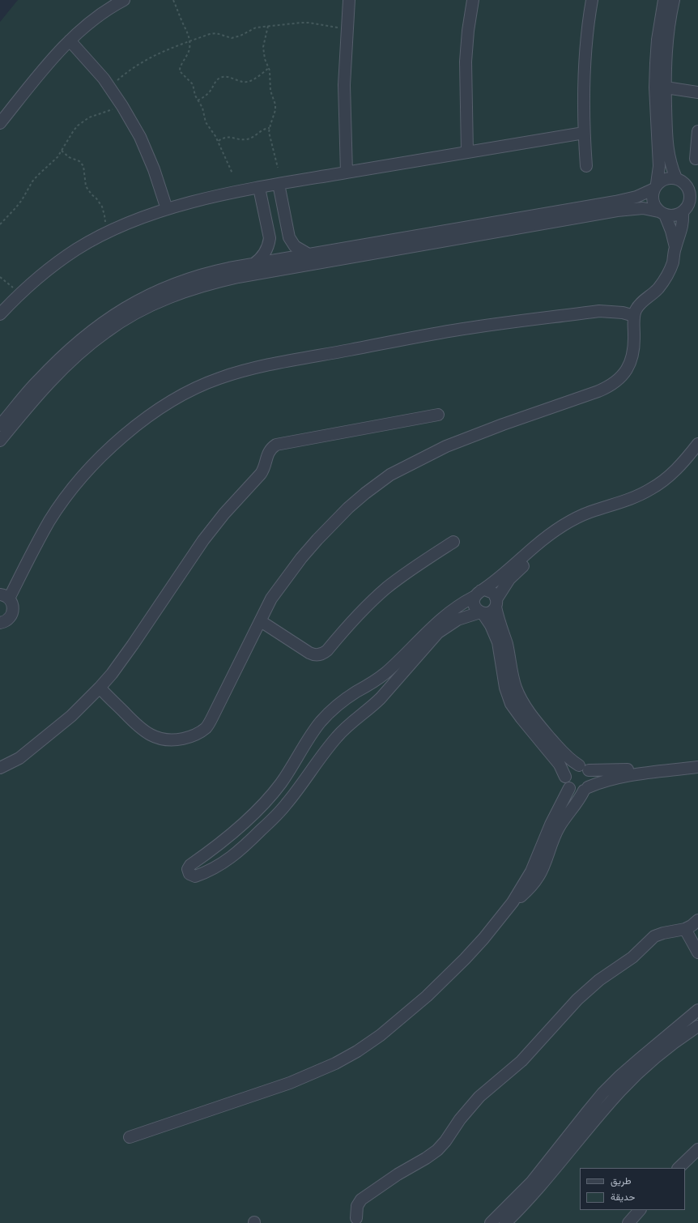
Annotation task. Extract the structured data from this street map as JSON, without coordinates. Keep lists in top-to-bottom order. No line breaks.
{"legend":["طريق","حديقة"]}
